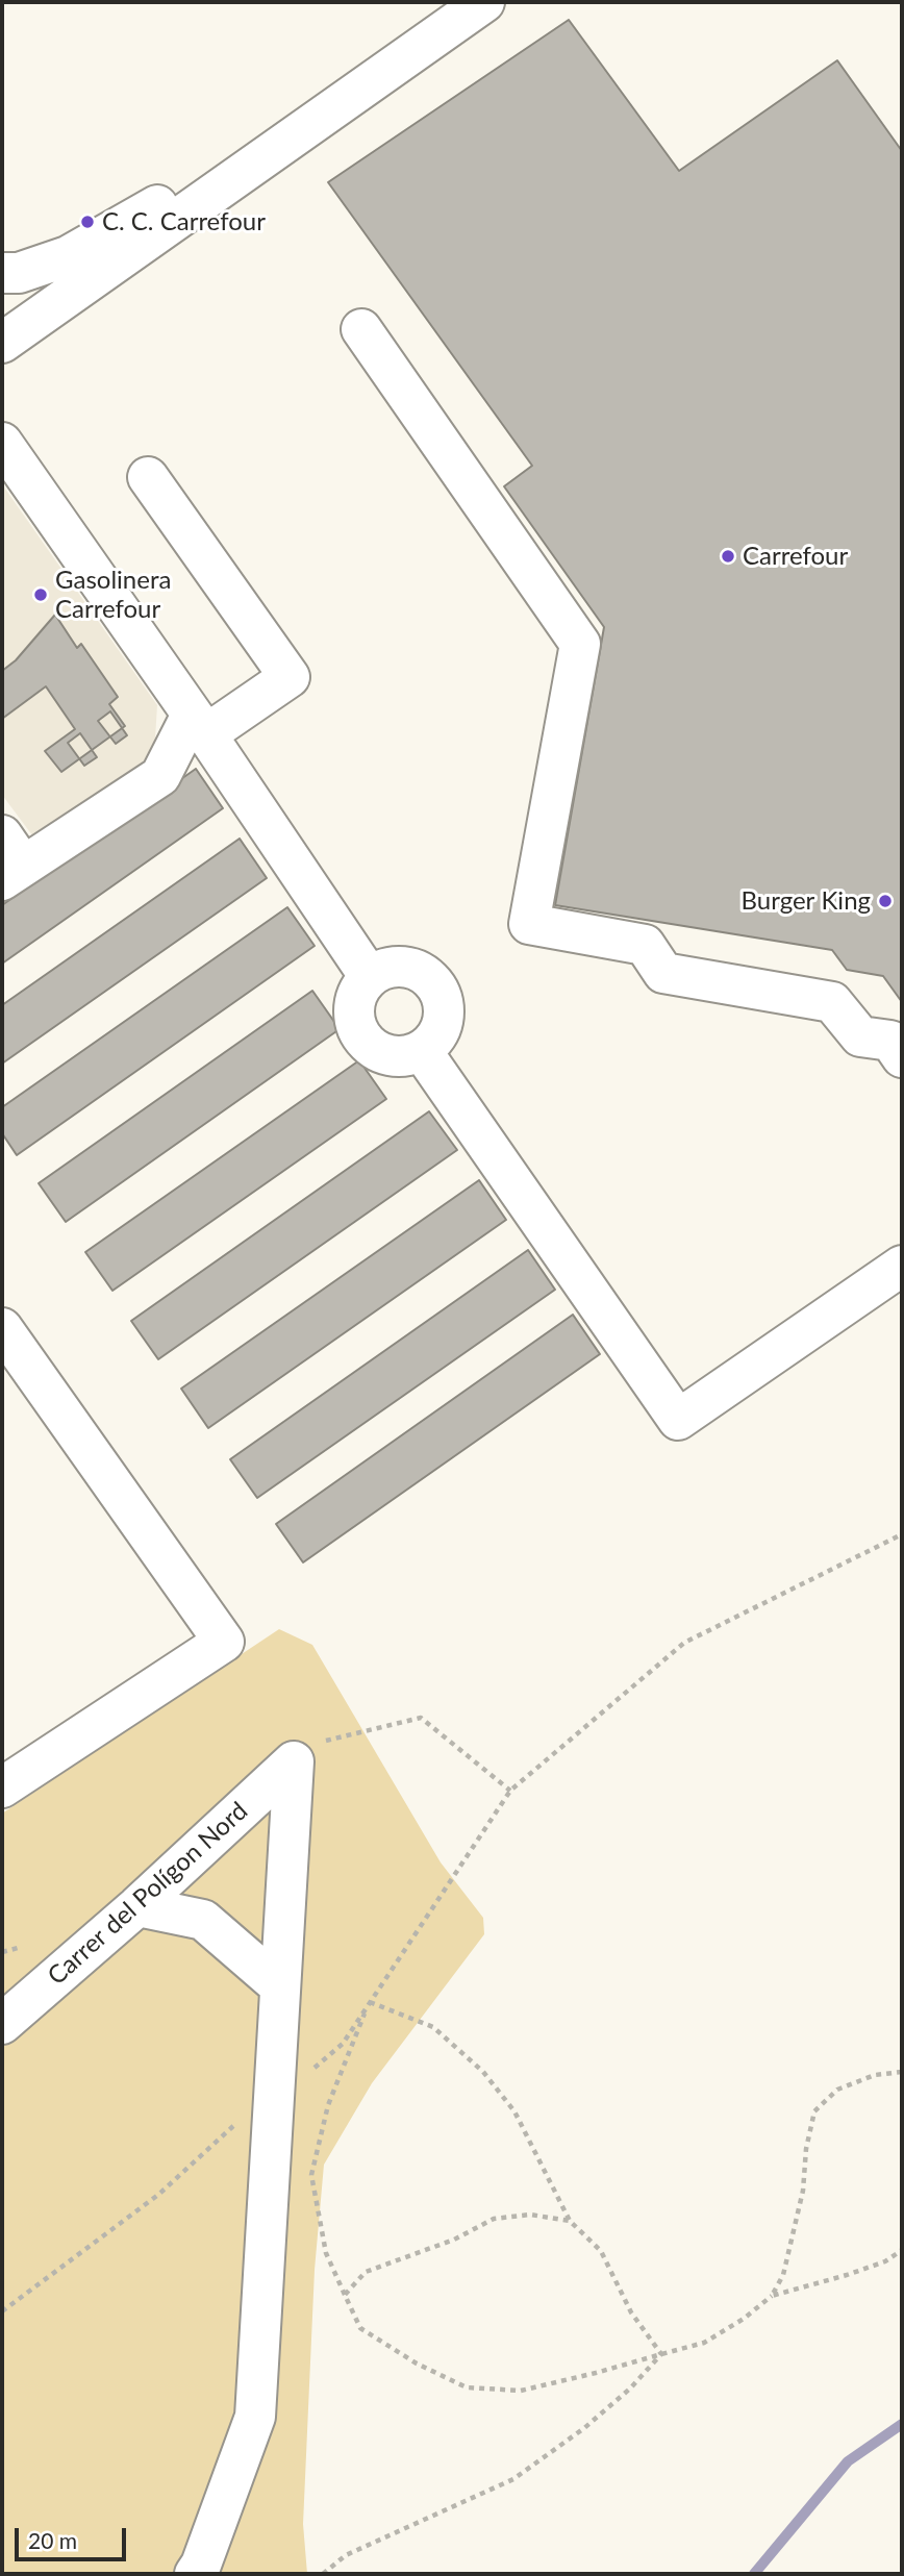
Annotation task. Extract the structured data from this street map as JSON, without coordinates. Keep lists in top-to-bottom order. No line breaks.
{"streets":{"street":["Carrer del Polígon Nord"]},"places":["C. C. Carrefour","Carrefour","Gasolinera Carrefour","Burger King"],"scale_bar":"20 m"}
